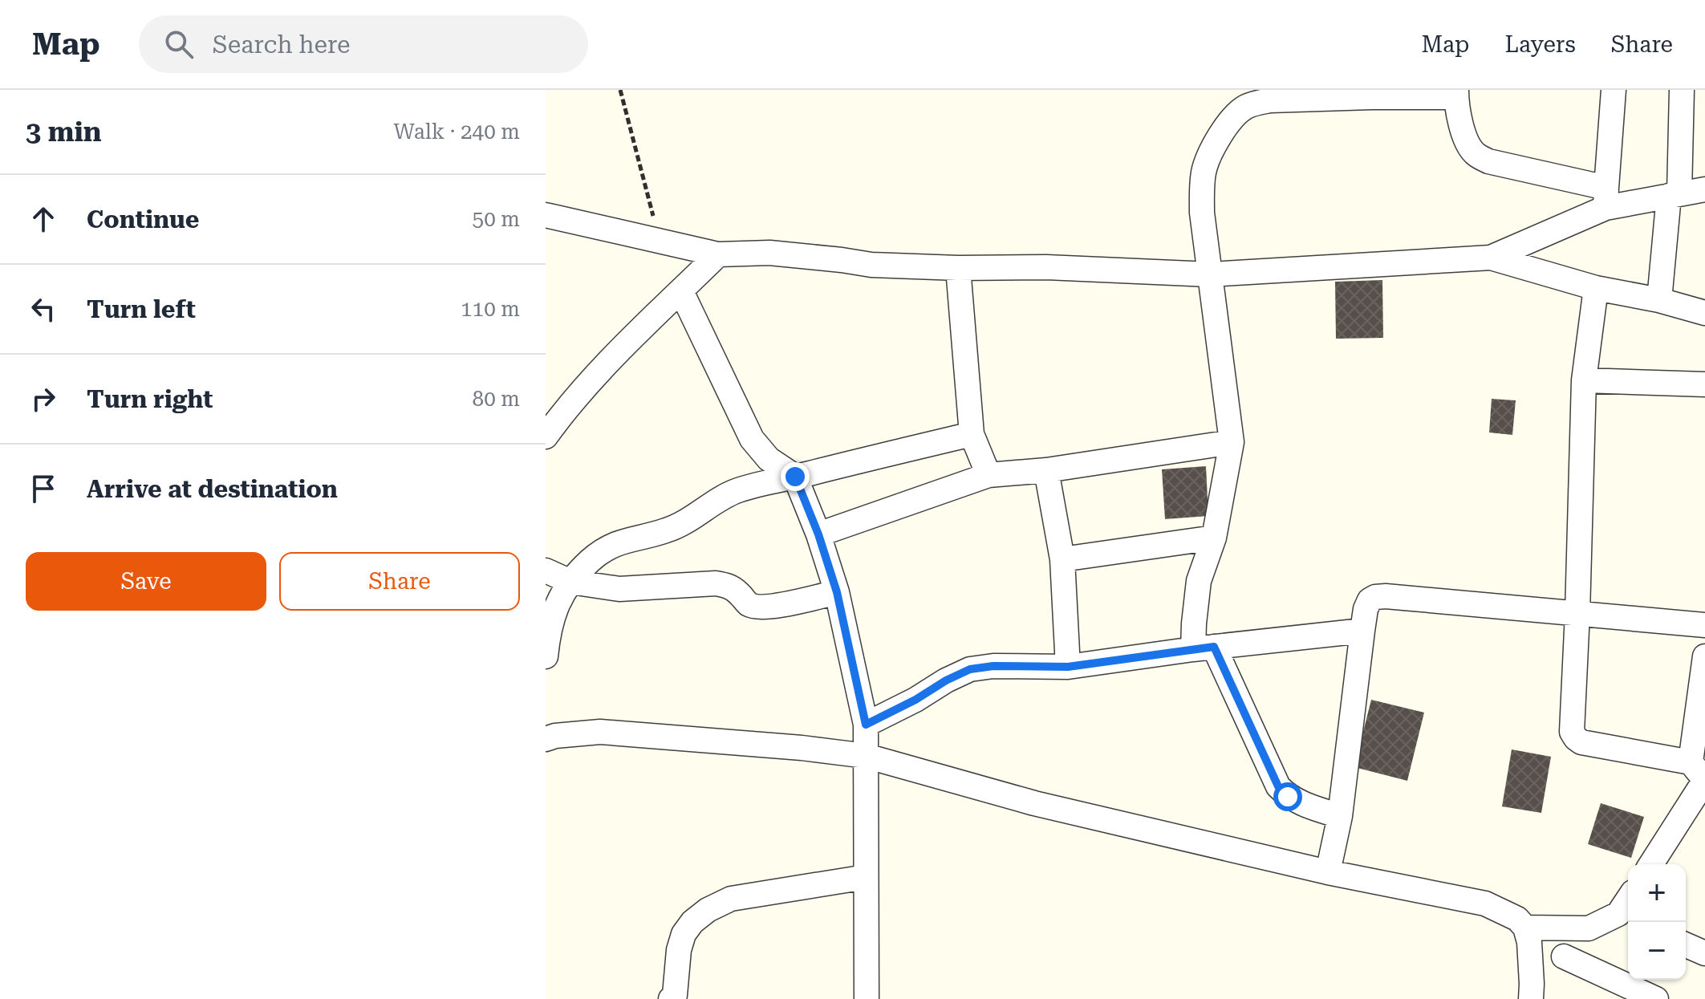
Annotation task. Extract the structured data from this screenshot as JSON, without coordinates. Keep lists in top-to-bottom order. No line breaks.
{"page":{"header":"Map","search":"Search here","nav":["Map","Layers","Share"],"heading":["3 min","Walk · 240 m"],"list":[["Continue","50 m"],["Turn left","110 m"],["Turn right","80 m"],"Arrive at destination"],"buttons":["Save","Share"],"map_buttons":["+","−"]}}
